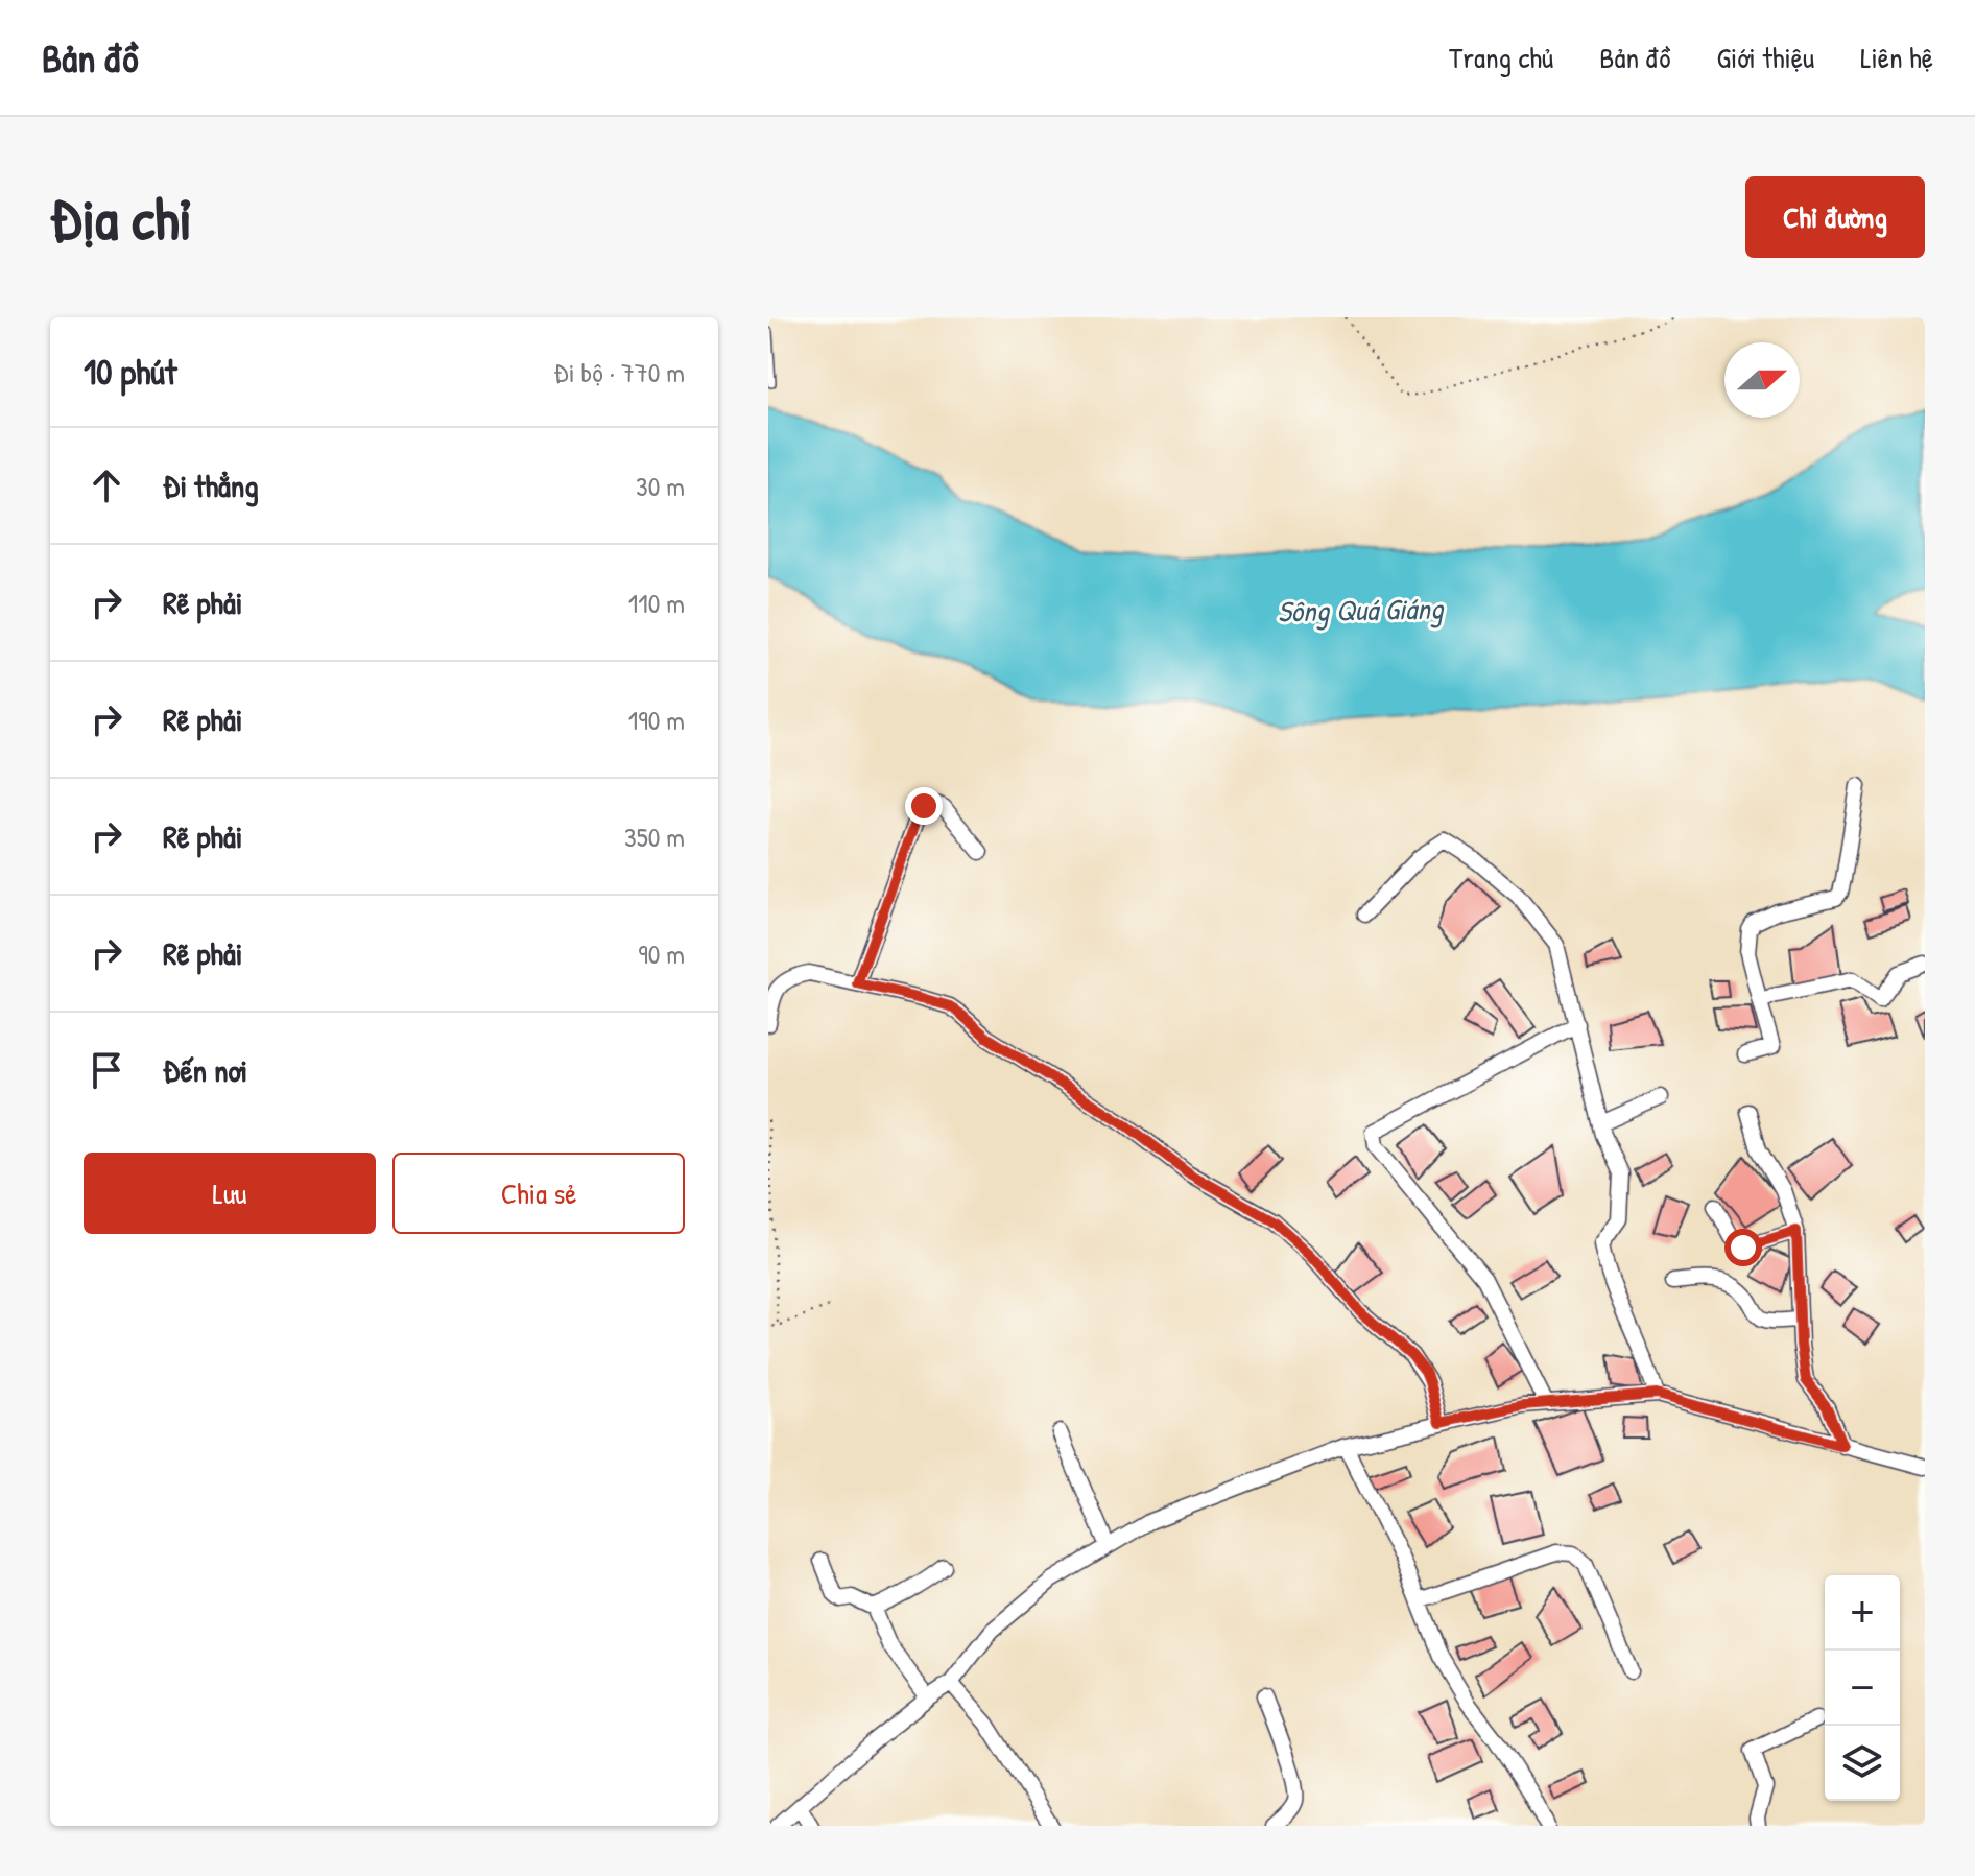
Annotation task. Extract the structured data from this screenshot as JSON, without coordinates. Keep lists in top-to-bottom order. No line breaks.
{"water":["Sông Quá Giáng"],"north":"right","page":{"header":"Bản đồ","nav":["Trang chủ","Bản đồ","Giới thiệu","Liên hệ"],"buttons":["Chỉ đường",["Lưu","Chia sẻ"]],"title":"Địa chỉ","heading":["10 phút","Đi bộ · 770 m"],"list":[["Đi thẳng","30 m"],["Rẽ phải","110 m"],["Rẽ phải","190 m"],["Rẽ phải","350 m"],["Rẽ phải","90 m"],"Đến nơi"],"map_buttons":["+","−"]}}
